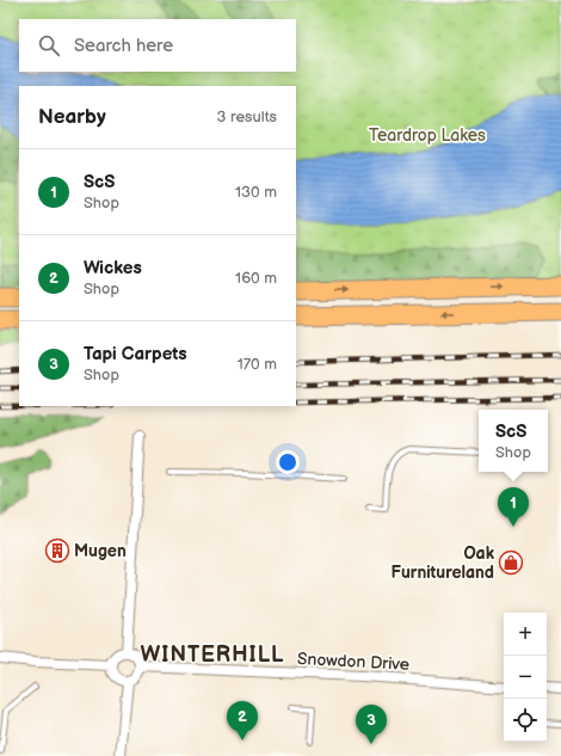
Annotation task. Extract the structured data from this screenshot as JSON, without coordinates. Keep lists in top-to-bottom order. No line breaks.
{"streets":{"street":["Snowdon Drive"]},"districts":["WINTERHILL"],"parks":["Teardrop Lakes"],"places":{"building":["Mugen"],"shop":["Oak Furnitureland"]},"page":{"search":"Search here","heading":["Nearby","3 results"],"list":[{"mark":"1","name":"ScS","note":"Shop","value":"130 m"},{"mark":"2","name":"Wickes","note":"Shop","value":"160 m"},{"mark":"3","name":"Tapi Carpets","note":"Shop","value":"170 m"}],"popup":["ScS","Shop"],"pins":["1","2","3"],"map_buttons":["+","−"]}}
